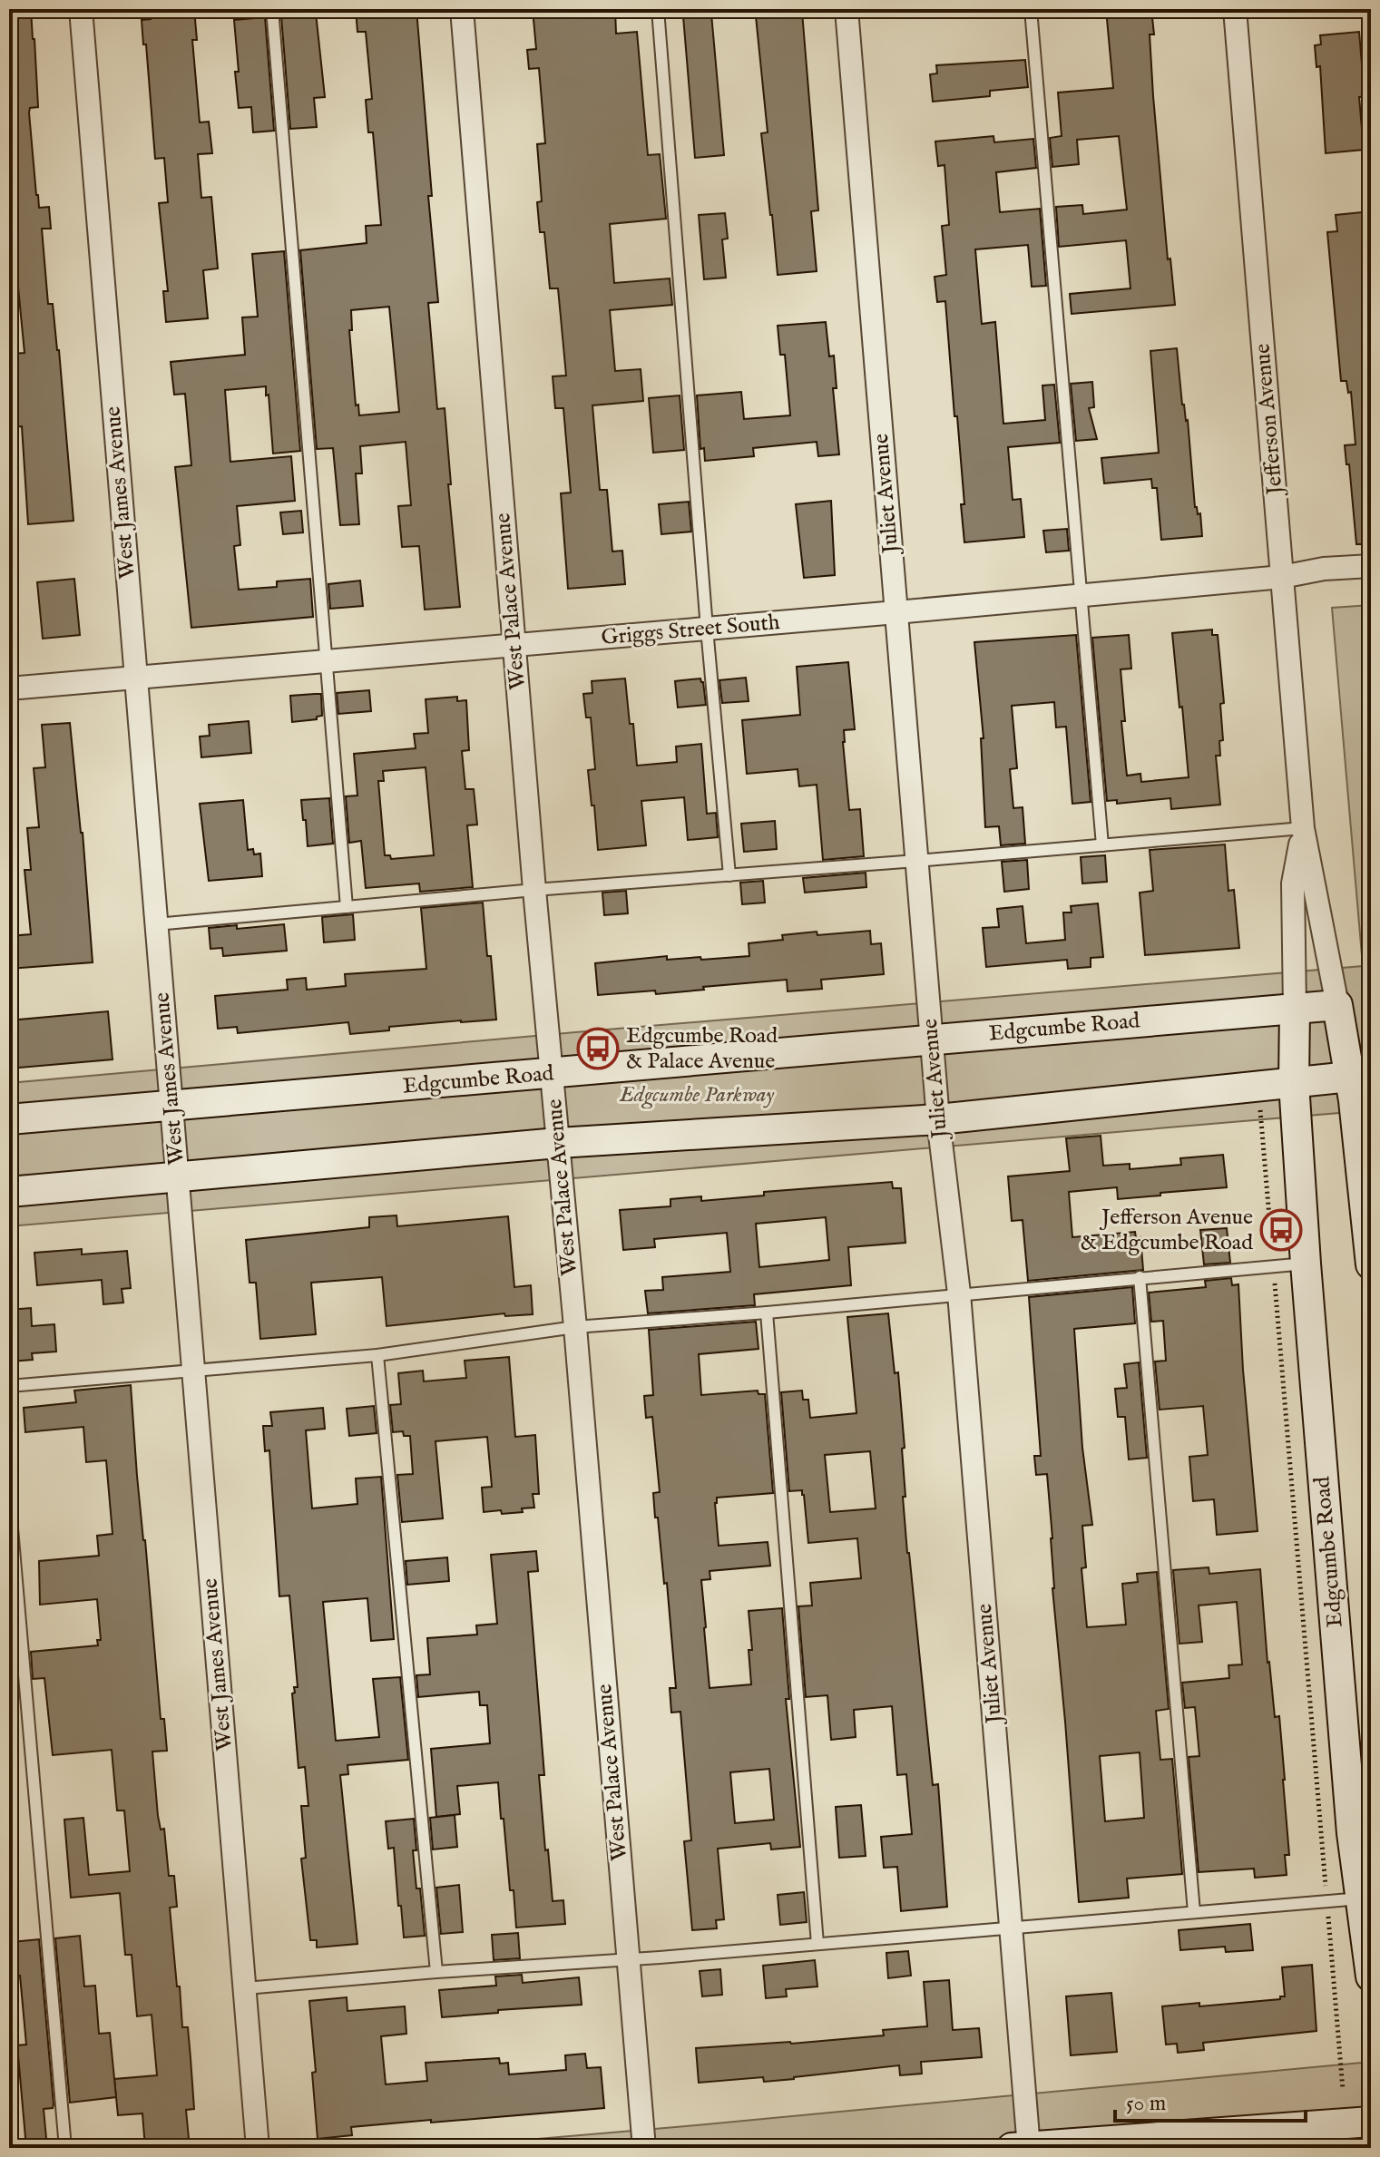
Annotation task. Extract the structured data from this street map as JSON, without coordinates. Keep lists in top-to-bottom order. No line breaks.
{"streets":{"street":["Jefferson Avenue","West James Avenue","Juliet Avenue","West Palace Avenue","Griggs Street South","Edgcumbe Road"]},"crossings":[["Jefferson Avenue","Griggs Street South"],["Jefferson Avenue","Edgcumbe Road"],["West James Avenue","Griggs Street South"],["West James Avenue","Edgcumbe Road"],["Juliet Avenue","Griggs Street South"],["Juliet Avenue","Edgcumbe Road"],["West Palace Avenue","Griggs Street South"],["West Palace Avenue","Edgcumbe Road"]],"parks":["Edgcumbe Parkway"],"places":{"bus stop":["Edgcumbe Road & Palace Avenue","Jefferson Avenue & Edgcumbe Road"]},"scale_bar":"50 m"}
